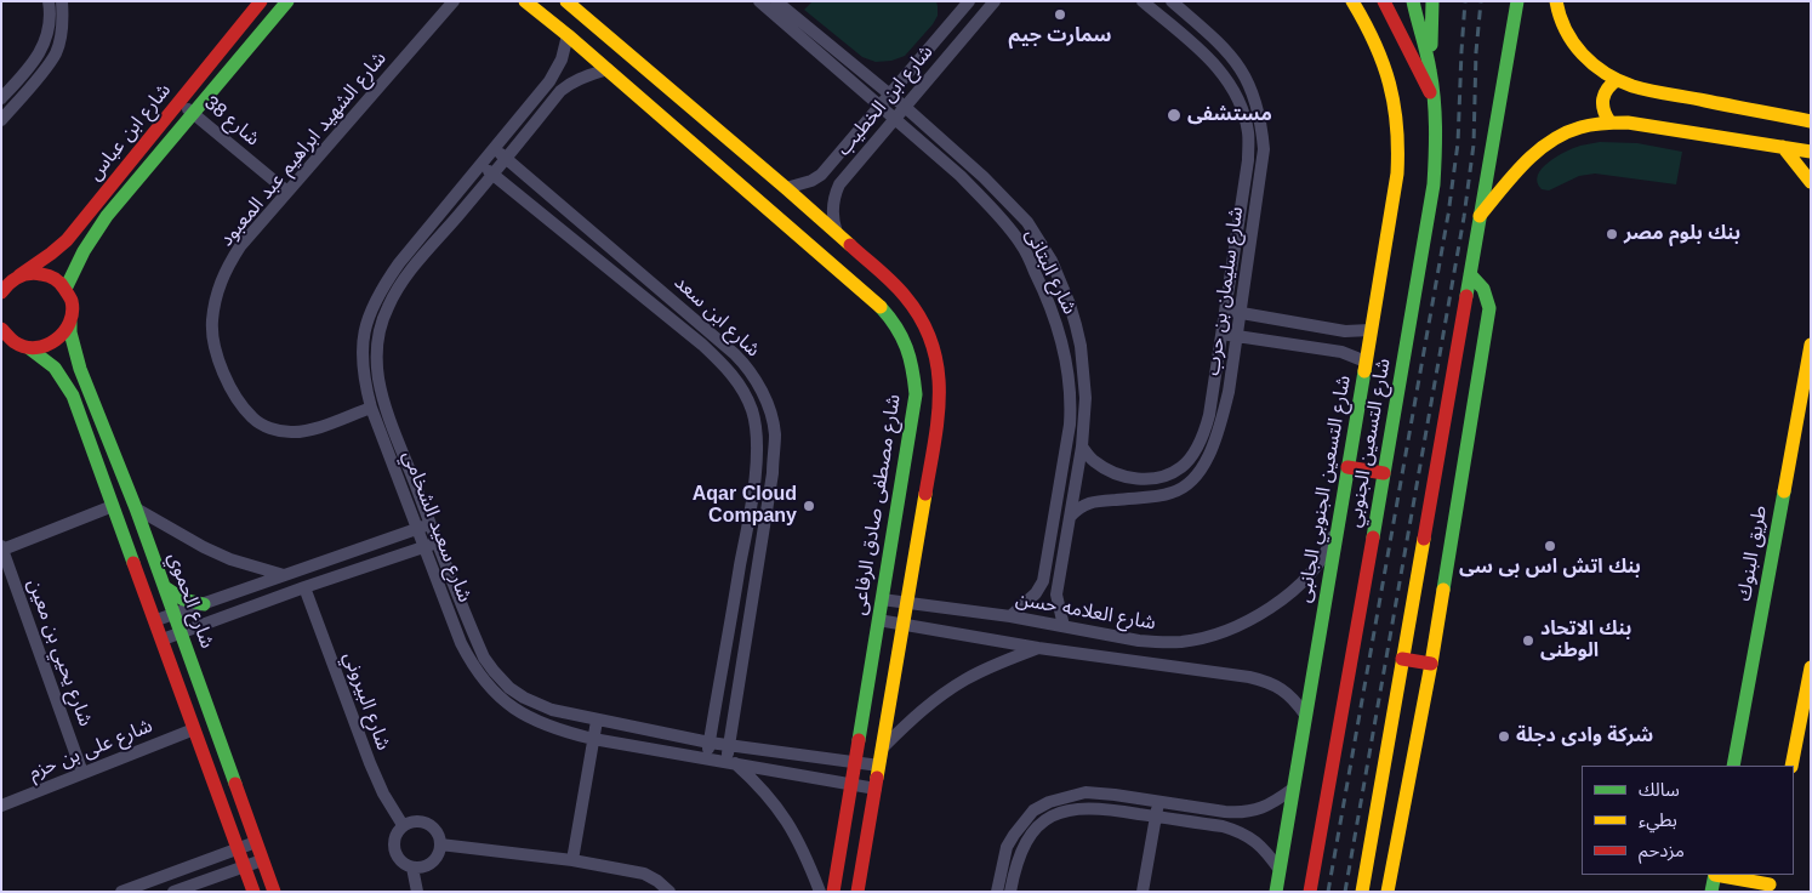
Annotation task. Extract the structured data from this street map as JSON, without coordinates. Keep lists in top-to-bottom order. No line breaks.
{"streets":{"main road":["شارع ابن عباس","شارع التسعين الجنوبي","شارع التسعين الجنوبي الجانبى","شارع مصطفى صادق الرفاعى","طريق البنوك","شارع الحموي"],"street":["شارع ابن الخطيب","شارع 38","شارع الشهيد ابراهيم عبد المعبود","شارع البتانى","شارع سليمان بن حرب","شارع ابن سعد","شارع سعيد الشخامي","شارع العلامه حسن","شارع يحيي بن معين","شارع البيروني","شارع على بن حزم"]},"crossings":[["شارع ابن الخطيب","شارع البتانى"],["شارع 38","شارع ابن عباس"],["شارع 38","شارع الشهيد ابراهيم عبد المعبود"],["شارع ابن عباس","شارع الحموي"],["شارع الشهيد ابراهيم عبد المعبود","شارع سعيد الشخامي"],["شارع البتانى","شارع سليمان بن حرب"],["شارع البتانى","شارع العلامه حسن"],["شارع ابن سعد","شارع سعيد الشخامي"],["شارع التسعين الجنوبي الجانبى","شارع العلامه حسن"],["شارع مصطفى صادق الرفاعى","شارع سعيد الشخامي"],["شارع مصطفى صادق الرفاعى","شارع العلامه حسن"],["شارع الحموي","شارع على بن حزم"],["شارع يحيي بن معين","شارع على بن حزم"]],"places":["سمارت جيم","مستشفى","بنك بلوم مصر","Aqar Cloud Company","بنك اتش اس بى سى","بنك الاتحاد الوطنى","شركة وادى دجلة"],"legend":["سالك","بطيء","مزدحم"]}
